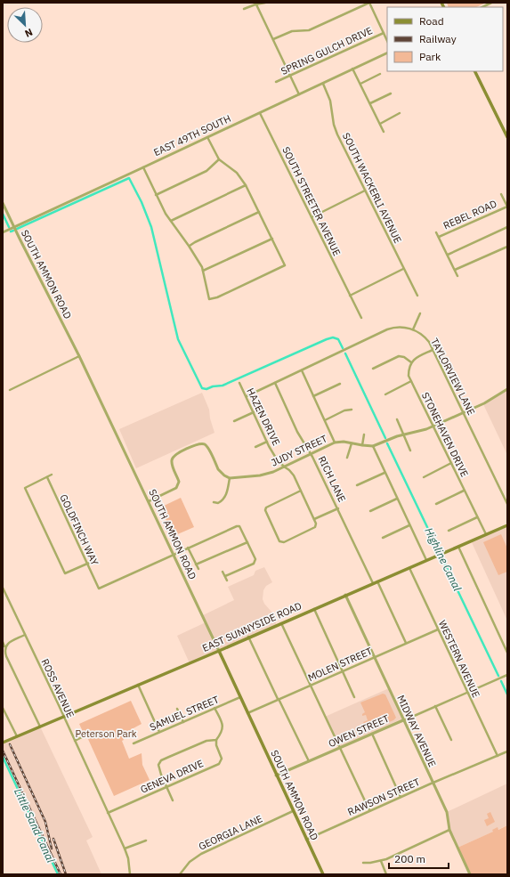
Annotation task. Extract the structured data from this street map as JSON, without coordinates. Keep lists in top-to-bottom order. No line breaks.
{"streets":{"main road":["SOUTH AMMON ROAD","EAST SUNNYSIDE ROAD"],"street":["SPRING GULCH DRIVE","EAST 49TH SOUTH","SOUTH WACKERLI AVENUE","SOUTH STREETER AVENUE","REBEL ROAD","TAYLORVIEW LANE","HAZEN DRIVE","STONEHAVEN DRIVE","JUDY STREET","RICH LANE","GOLDFINCH WAY","WESTERN AVENUE","MOLEN STREET","ROSS AVENUE","SAMUEL STREET","OWEN STREET","MIDWAY AVENUE","GENEVA DRIVE","RAWSON STREET","GEORGIA LANE"]},"crossings":[["EAST 49TH SOUTH","SOUTH WACKERLI AVENUE"],["EAST 49TH SOUTH","SOUTH STREETER AVENUE"],["EAST 49TH SOUTH","SOUTH AMMON ROAD"],["SOUTH AMMON ROAD","GOLDFINCH WAY"],["SOUTH AMMON ROAD","EAST SUNNYSIDE ROAD"],["SOUTH AMMON ROAD","MOLEN STREET"],["SOUTH AMMON ROAD","SAMUEL STREET"],["SOUTH AMMON ROAD","OWEN STREET"],["SOUTH AMMON ROAD","RAWSON STREET"],["SOUTH AMMON ROAD","GEORGIA LANE"],["TAYLORVIEW LANE","HAZEN DRIVE"],["TAYLORVIEW LANE","JUDY STREET"],["TAYLORVIEW LANE","RICH LANE"],["HAZEN DRIVE","JUDY STREET"],["STONEHAVEN DRIVE","JUDY STREET"],["STONEHAVEN DRIVE","EAST SUNNYSIDE ROAD"],["JUDY STREET","RICH LANE"],["RICH LANE","EAST SUNNYSIDE ROAD"],["EAST SUNNYSIDE ROAD","WESTERN AVENUE"],["EAST SUNNYSIDE ROAD","ROSS AVENUE"],["EAST SUNNYSIDE ROAD","MIDWAY AVENUE"],["WESTERN AVENUE","MOLEN STREET"],["WESTERN AVENUE","OWEN STREET"],["WESTERN AVENUE","RAWSON STREET"],["MOLEN STREET","MIDWAY AVENUE"],["ROSS AVENUE","GENEVA DRIVE"],["OWEN STREET","MIDWAY AVENUE"],["MIDWAY AVENUE","RAWSON STREET"]],"water":["Highline Canal","Little Sand Canal"],"parks":["Peterson Park"],"legend":["Road","Railway","Park"],"scale_bar":"200 m","north":"bottom right"}
